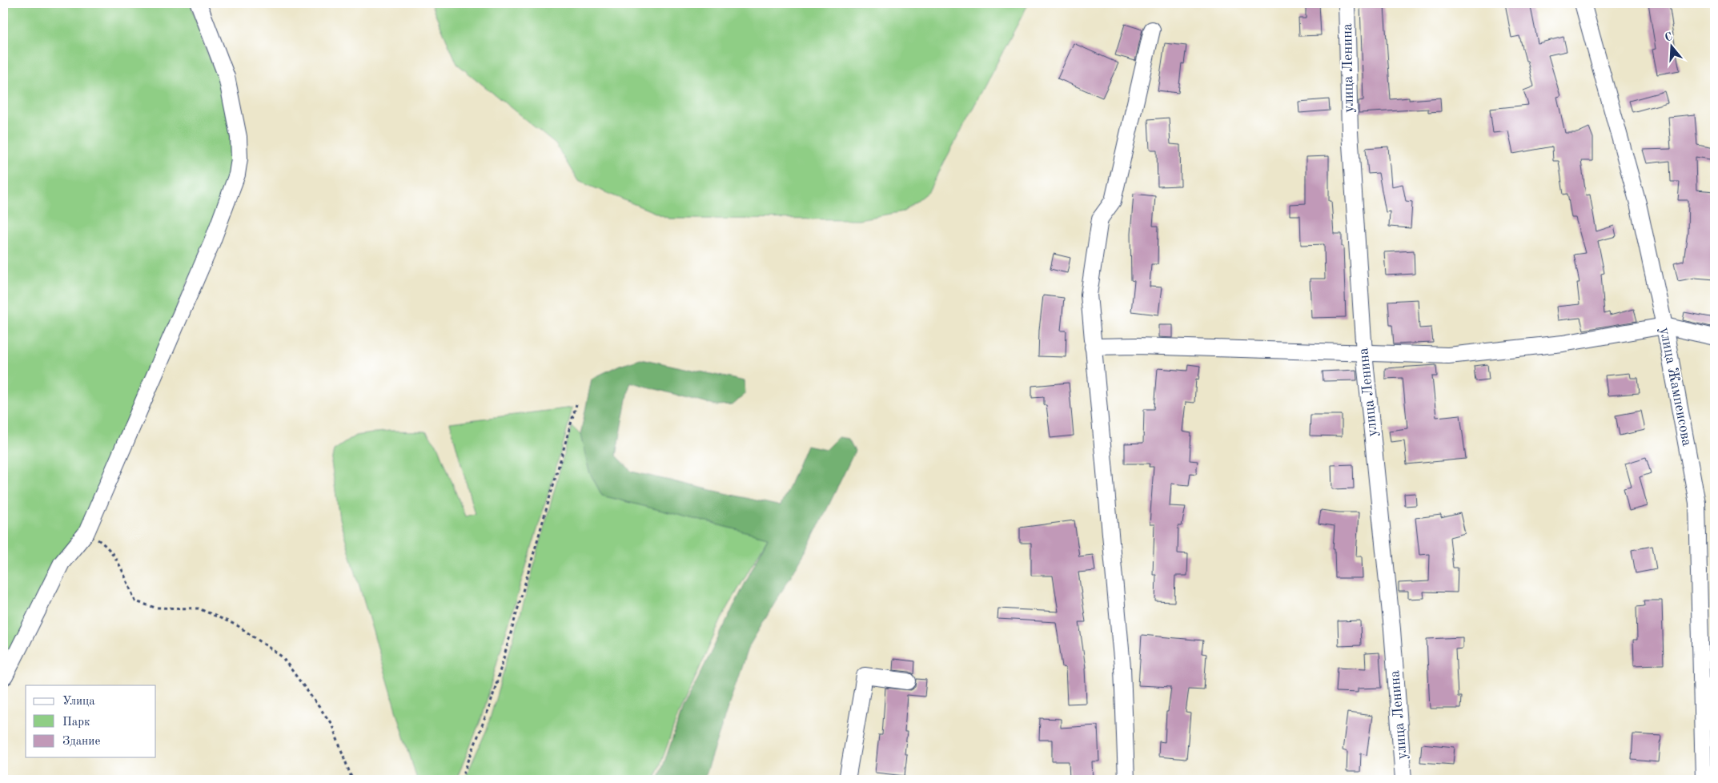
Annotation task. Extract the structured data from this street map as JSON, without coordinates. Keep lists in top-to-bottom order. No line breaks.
{"streets":{"street":["улица Ленина","улица Жампеисова"]},"legend":["Улица","Парк","Здание"],"north":"top"}
